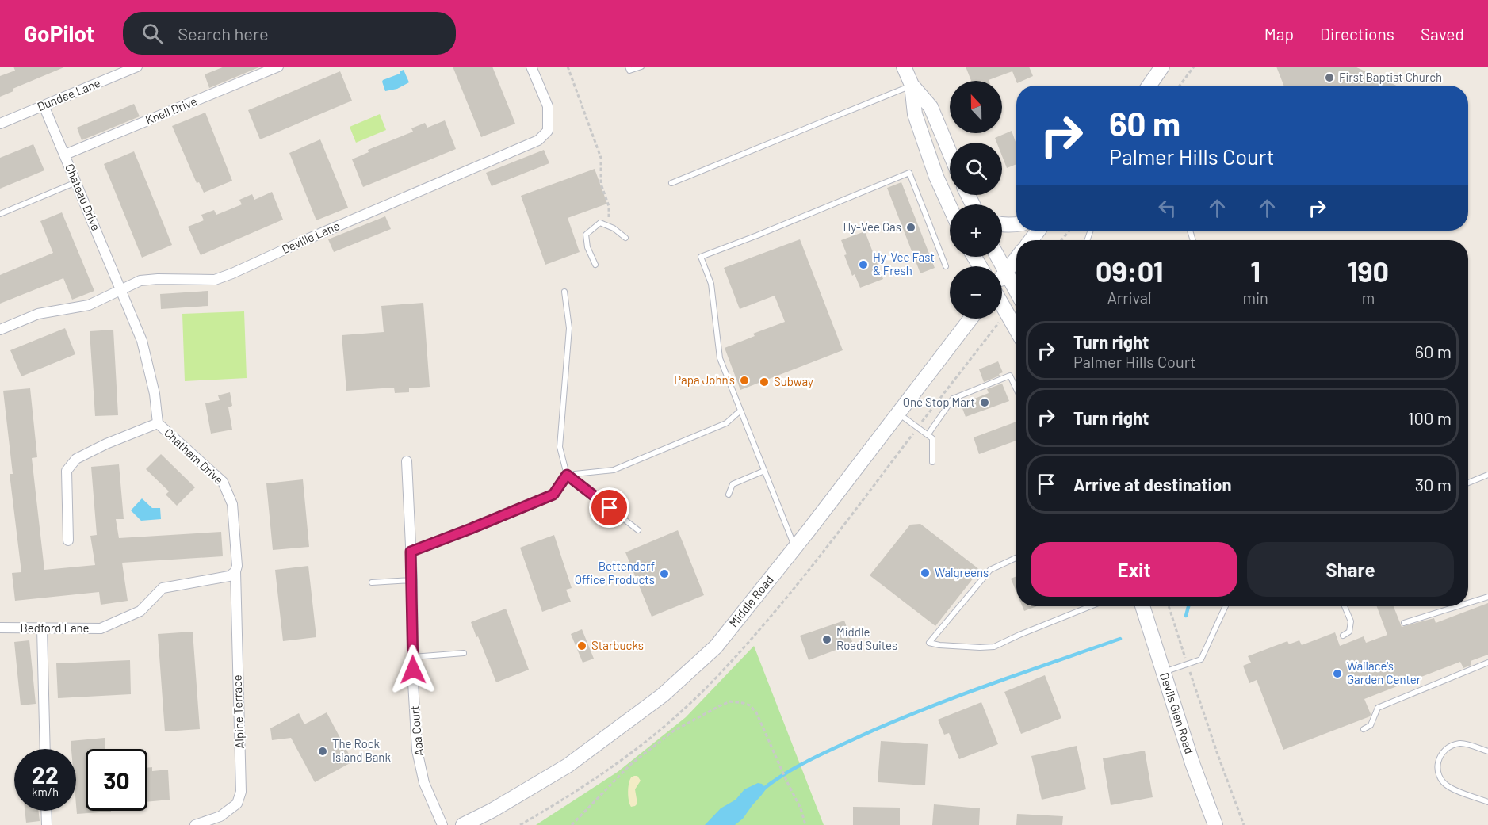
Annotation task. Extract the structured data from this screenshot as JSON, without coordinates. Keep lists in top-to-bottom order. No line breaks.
{"streets":{"main road":["Middle Road","Devils Glen Road"],"street":["Dundee Lane","Knell Drive","Chateau Drive","Deville Lane","Chatham Drive","Bedford Lane","Alpine Terrace","Aaa Court"]},"crossings":[["Dundee Lane","Chateau Drive"],["Knell Drive","Chateau Drive"],["Chateau Drive","Deville Lane"],["Chateau Drive","Chatham Drive"],["Deville Lane","Chatham Drive"],["Chatham Drive","Bedford Lane"],["Chatham Drive","Alpine Terrace"],["Bedford Lane","Alpine Terrace"]],"places":["First Baptist Church","Hy-Vee Gas","Hy-Vee Fast & Fresh","Papa John's","Subway","One Stop Mart","Walgreens","Bettendorf Office Products","Middle Road Suites","Starbucks","Wallace's Garden Center","The Rock Island Bank"],"north":"top","page":{"header":"GoPilot","search":"Search here","nav":["Map","Directions","Saved"],"map_buttons":["+","−"],"turn":["60 m","Palmer Hills Court"],"eta":["09:01","Arrival","1","min","190","m"],"list":[{"name":"Turn right","note":"Palmer Hills Court","value":"60 m"},{"name":"Turn right","value":"100 m"},{"name":"Arrive at destination","value":"30 m"}],"buttons":["Exit","Share"],"speed":"22 km/h","limit":"30"}}
